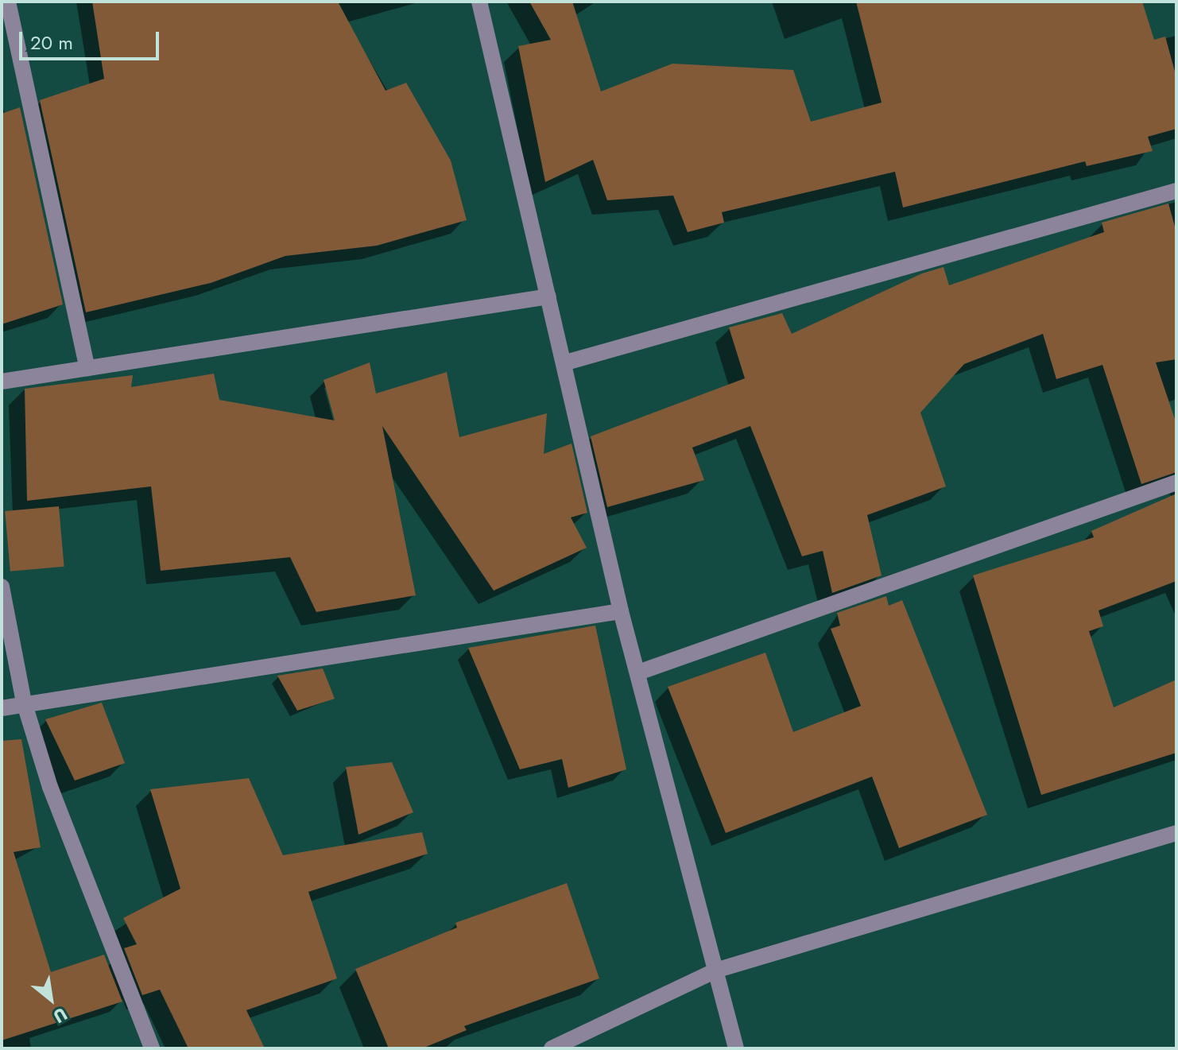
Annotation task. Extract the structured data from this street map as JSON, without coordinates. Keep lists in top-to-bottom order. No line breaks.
{"scale_bar":"20 m","north":"bottom right"}
